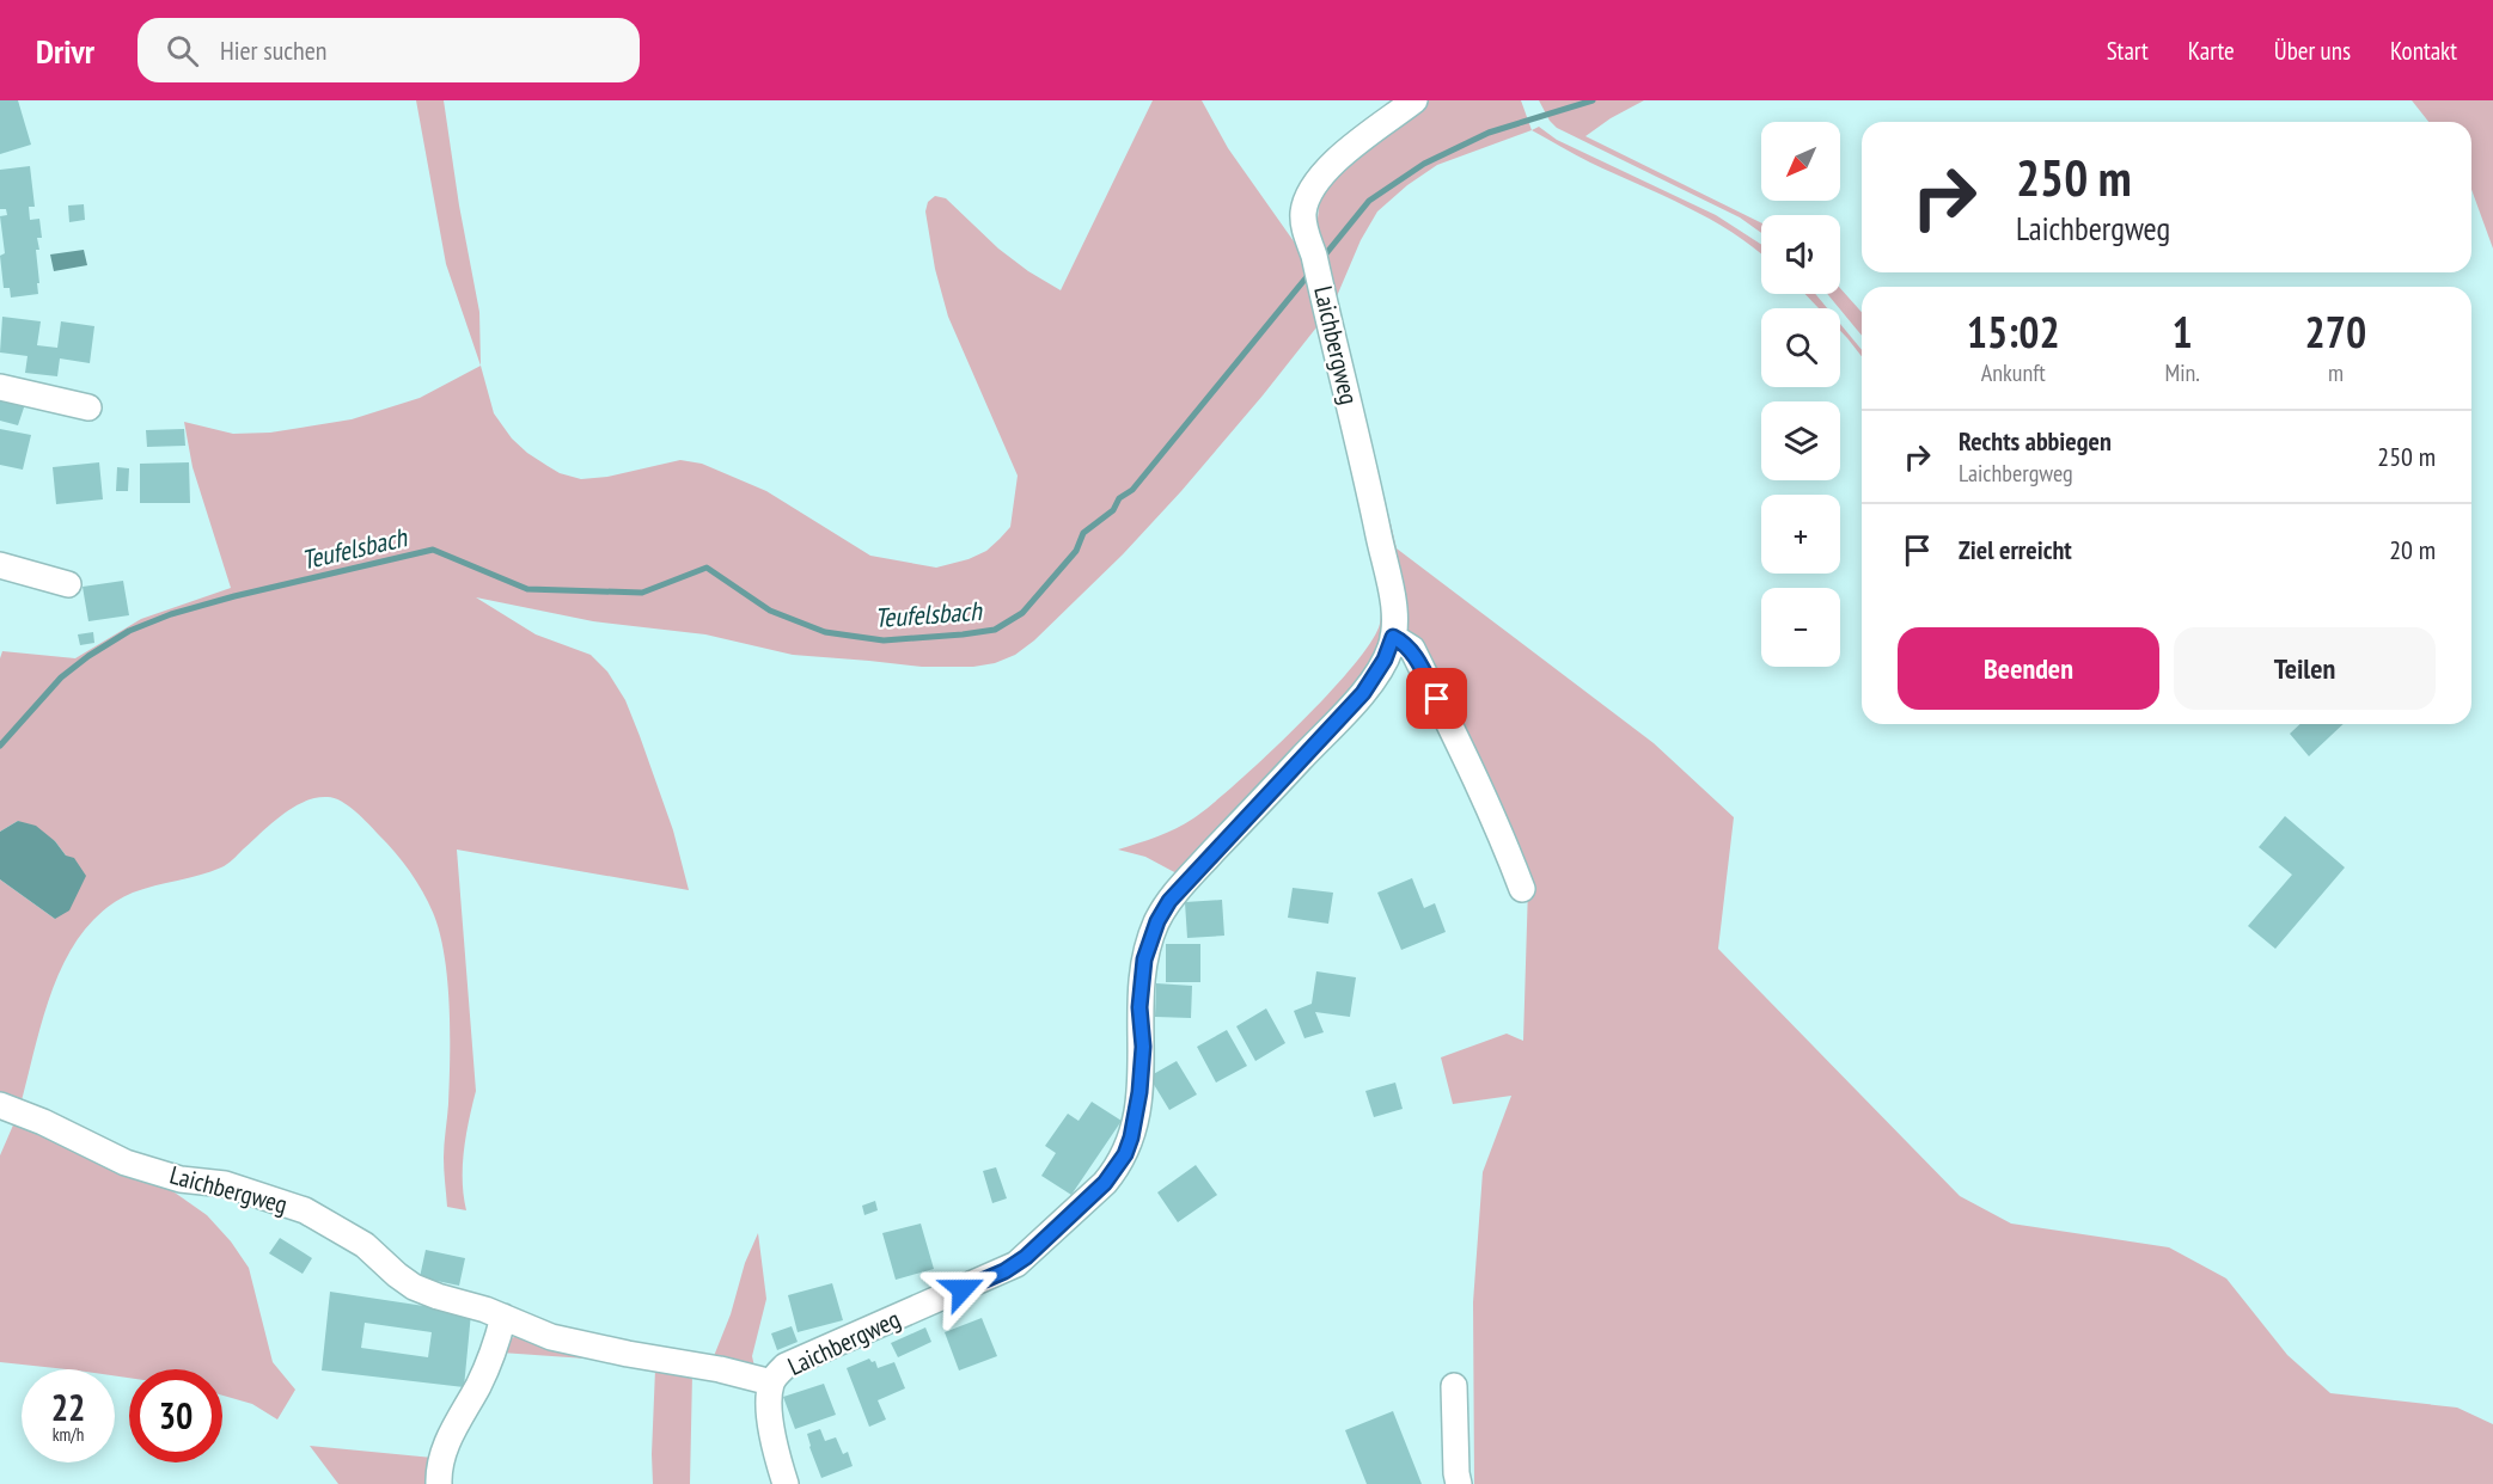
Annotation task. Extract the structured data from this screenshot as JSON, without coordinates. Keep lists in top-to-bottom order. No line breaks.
{"streets":{"street":["Laichbergweg"]},"water":["Teufelsbach"],"north":"bottom left","page":{"header":"Drivr","search":"Hier suchen","nav":["Start","Karte","Über uns","Kontakt"],"map_buttons":["+","−"],"turn":["250 m","Laichbergweg"],"eta":["15:02","Ankunft","1","Min.","270","m"],"list":[{"name":"Rechts abbiegen","note":"Laichbergweg","value":"250 m"},{"name":"Ziel erreicht","value":"20 m"}],"buttons":["Beenden","Teilen"],"speed":"22 km/h","limit":"30"}}
